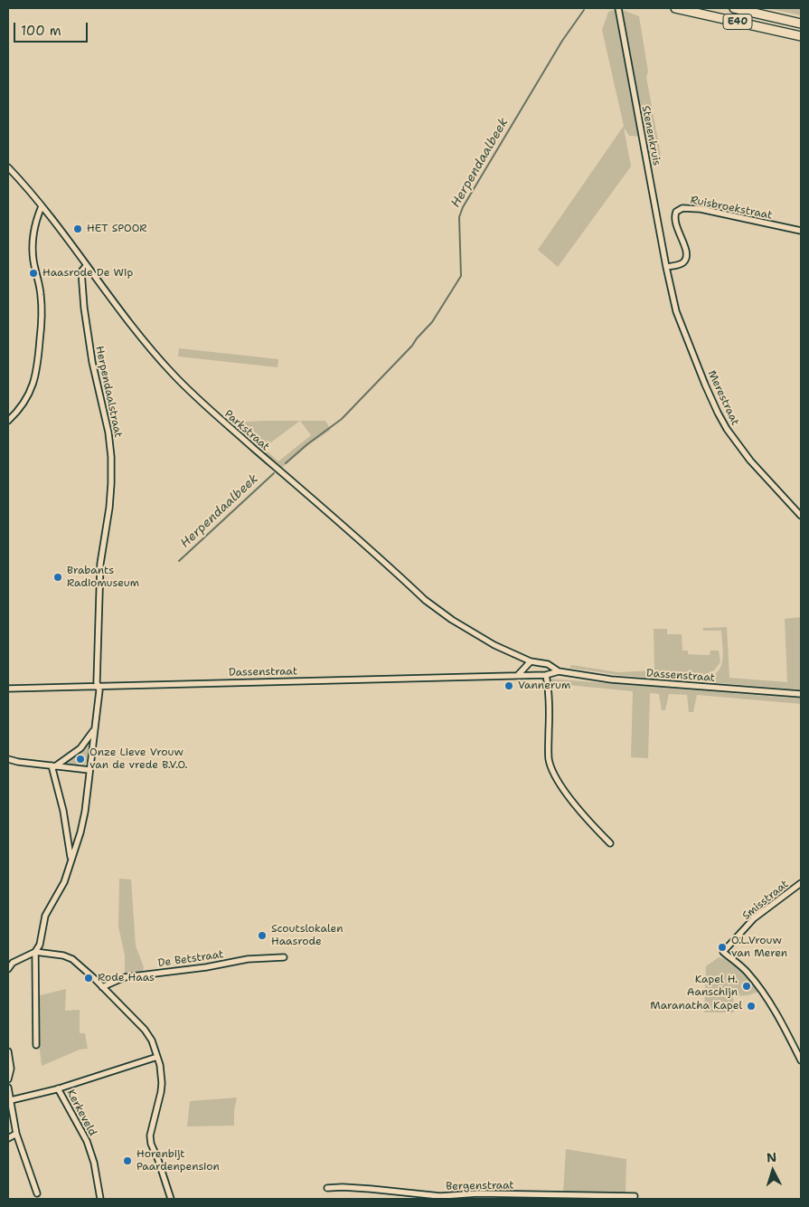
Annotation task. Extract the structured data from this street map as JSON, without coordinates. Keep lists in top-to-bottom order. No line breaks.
{"streets":{"highway":["E40"],"street":["Stenenkruis","Ruisbroekstraat","Herpendaalstraat","Merestraat","Parkstraat","Dassenstraat","Smisstraat","De Betstraat","Kerkeveld","Bergenstraat"]},"crossings":[["Stenenkruis","Ruisbroekstraat"],["Stenenkruis","Merestraat"],["Ruisbroekstraat","Merestraat"],["Herpendaalstraat","Parkstraat"],["Herpendaalstraat","Dassenstraat"],["Parkstraat","Dassenstraat"]],"water":["Herpendaalbeek"],"places":["HET SPOOR","Haasrode De Wip","Brabants Radiomuseum","Vannerum","Onze Lieve Vrouw van de vrede B.V.O.","Scoutslokalen Haasrode","O.L.Vrouw van Meren","Rode Haas","Kapel H. Aanschijn","Maranatha Kapel","Horenbijt Paardenpension"],"scale_bar":"100 m","north":"top"}
